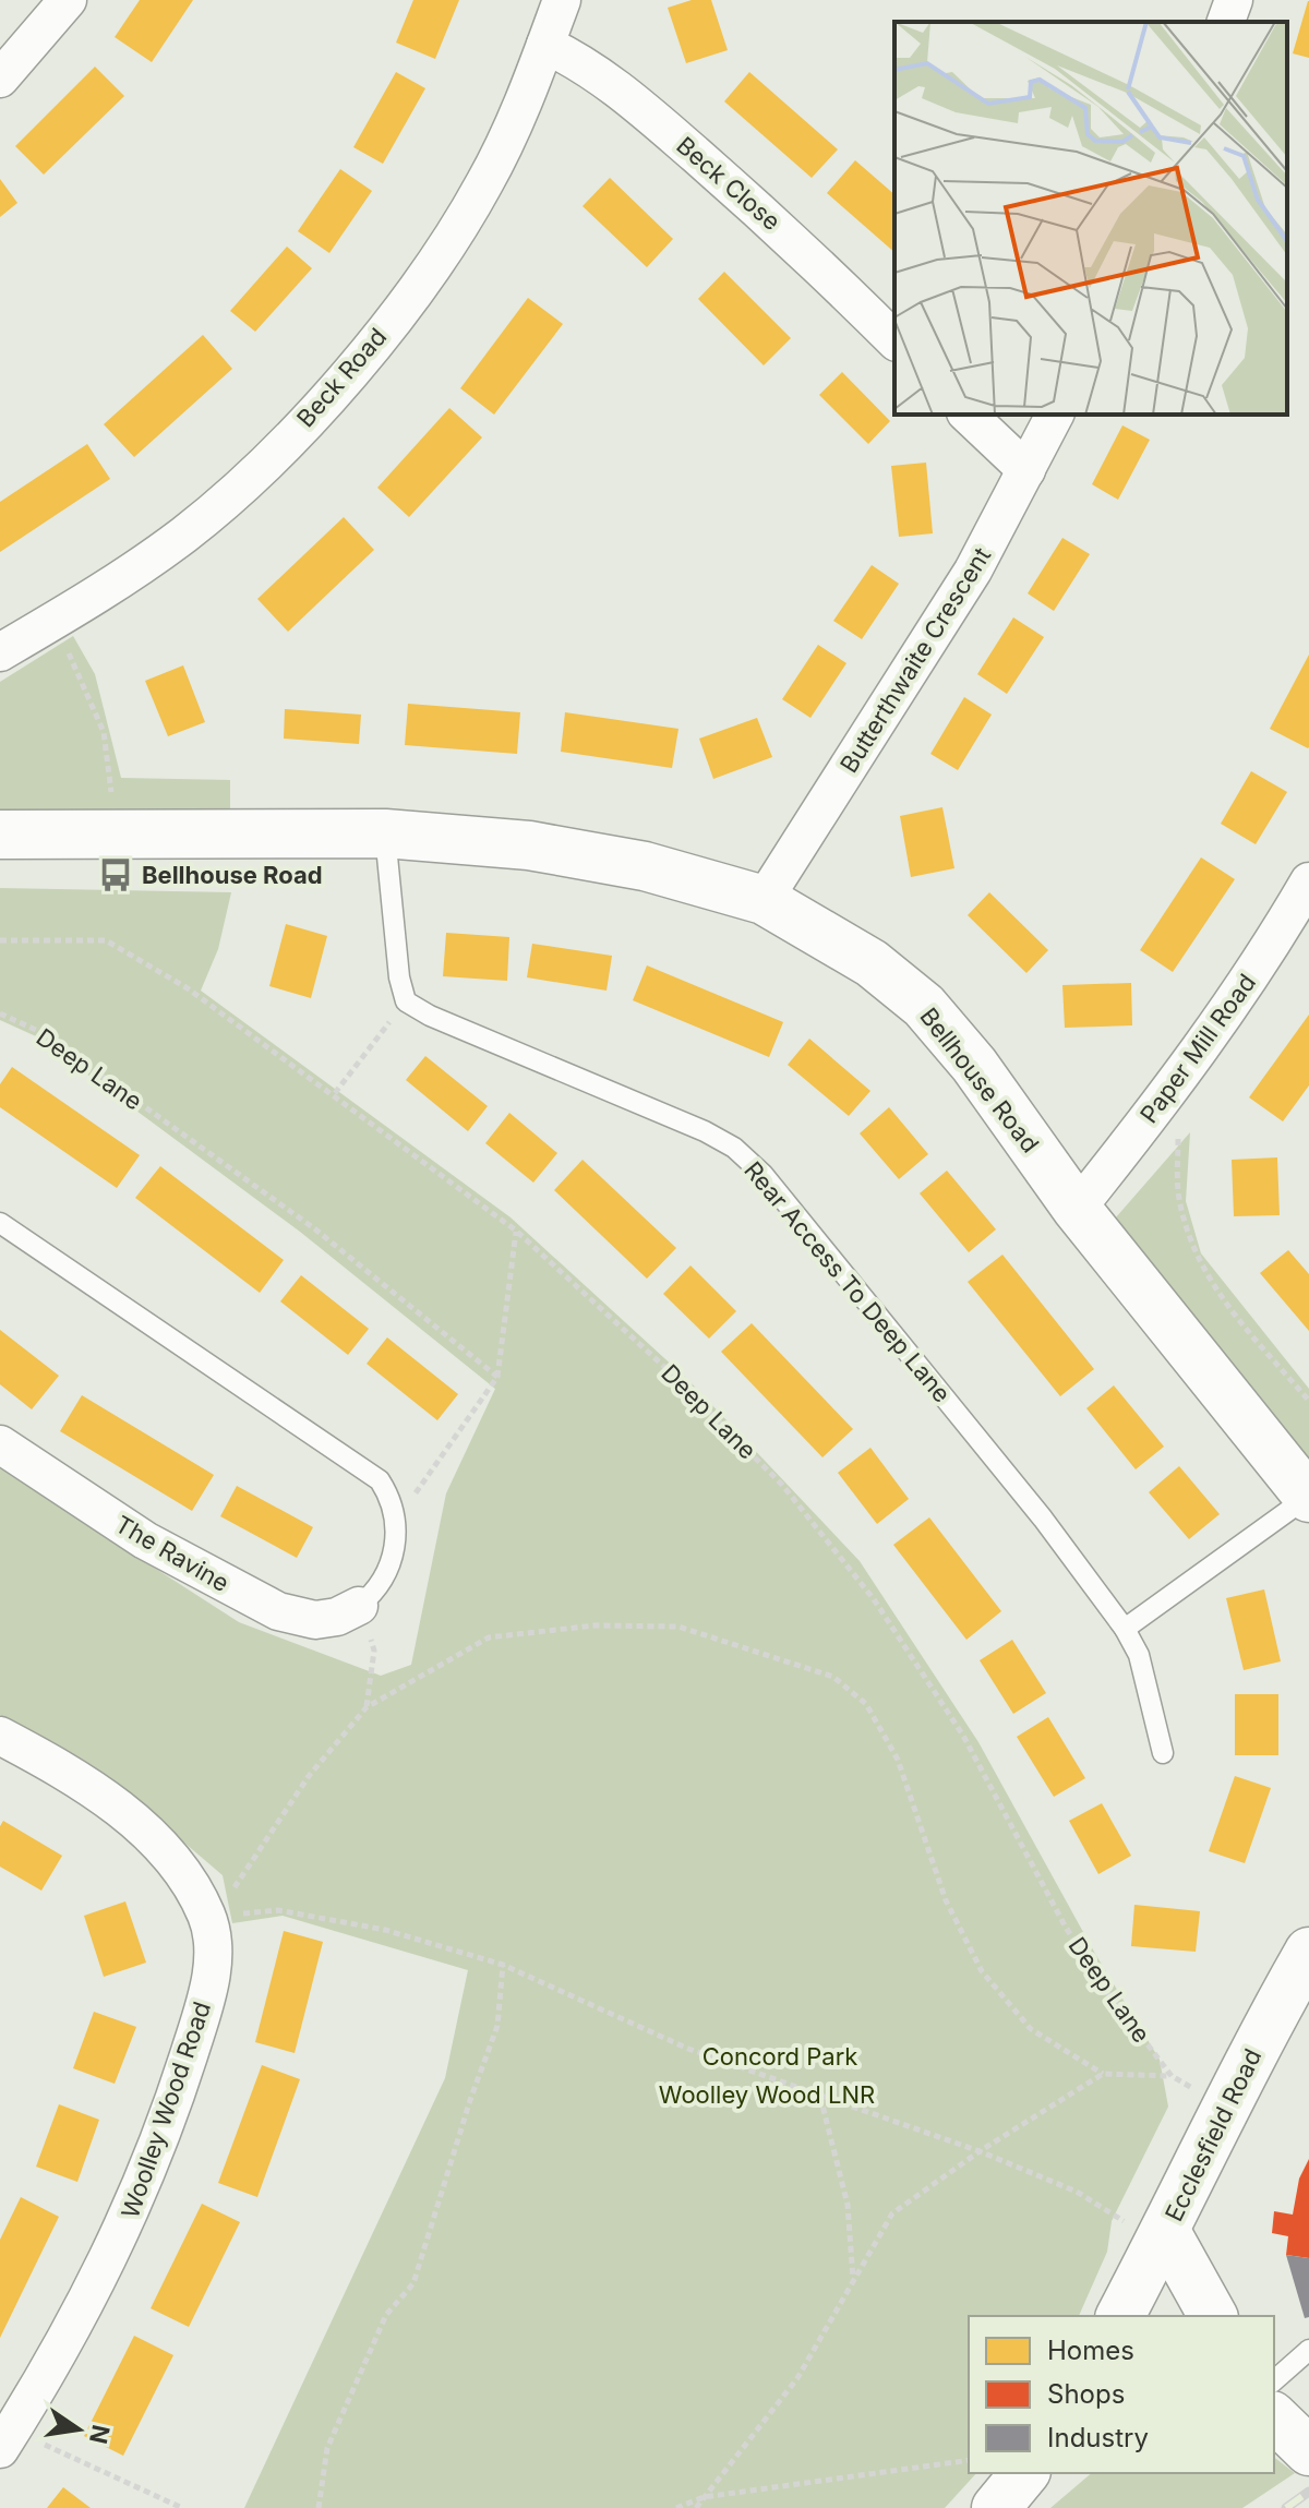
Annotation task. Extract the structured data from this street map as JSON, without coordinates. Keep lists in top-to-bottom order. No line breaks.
{"streets":{"main road":["Bellhouse Road","Ecclesfield Road"],"street":["Beck Close","Beck Road","Butterthwaite Crescent","Paper Mill Road","The Ravine","Woolley Wood Road"],"lane":["Rear Access To Deep Lane"],"path":["Deep Lane"]},"crossings":[["Beck Close","Beck Road"],["Butterthwaite Crescent","Bellhouse Road"],["Paper Mill Road","Bellhouse Road"],["Deep Lane","Ecclesfield Road"]],"parks":["Concord Park","Woolley Wood LNR"],"places":{"bus stop":["Bellhouse Road"]},"legend":["Homes","Shops","Industry"],"north":"right"}
